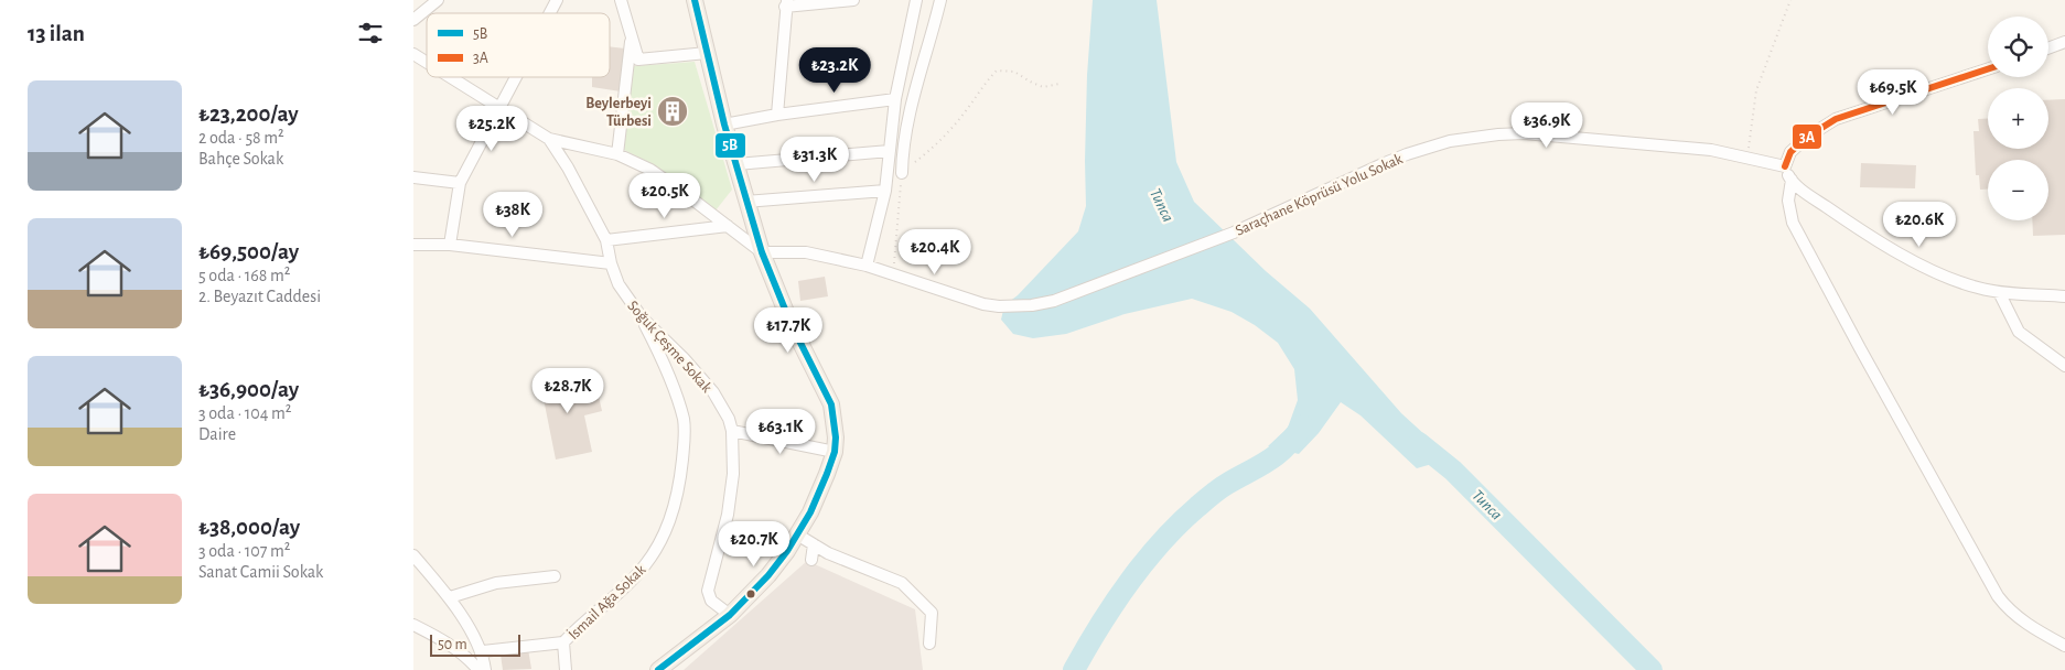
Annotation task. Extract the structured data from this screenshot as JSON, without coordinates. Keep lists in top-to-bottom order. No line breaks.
{"streets":{"street":["Saraçhane Köprüsü Yolu Sokak","Soğuk Çeşme Sokak","İsmail Ağa Sokak"]},"crossings":[["Soğuk Çeşme Sokak","İsmail Ağa Sokak"]],"water":["Tunca"],"places":{"building":["Beylerbeyi Türbesi"]},"lines":["transit line 5B","transit line 3A"],"legend":["5B","3A"],"scale_bar":"50 m","page":{"heading":"13 ilan","map_buttons":["+","−"],"price":["₺23.2K","₺69.5K","₺36.9K","₺25.2K","₺31.3K","₺20.5K","₺38K","₺20.6K","₺20.4K","₺17.7K","₺28.7K","₺63.1K","₺20.7K"],"list":[{"name":"₺23,200/ay","note":"2 oda · 58 m² · Bahçe Sokak"},{"name":"₺69,500/ay","note":"5 oda · 168 m² · 2. Beyazıt Caddesi"},{"name":"₺36,900/ay","note":"3 oda · 104 m² · Daire"},{"name":"₺38,000/ay","note":"3 oda · 107 m² · Sanat Camii Sokak"}],"scale":"50 m"}}
